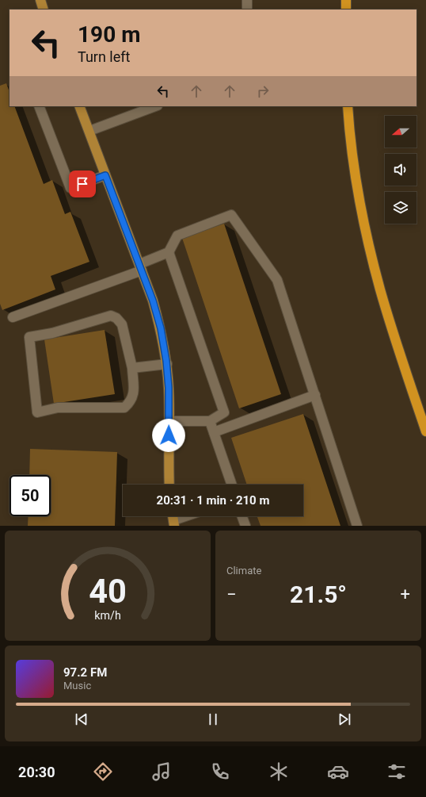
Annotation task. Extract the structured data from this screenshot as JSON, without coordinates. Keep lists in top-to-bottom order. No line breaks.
{"north":"left","page":{"turn":["190 m","Turn left"],"limit":"50","trip":"20:31 · 1 min · 210 m","tile":"Climate","heat":["−","21.5°","+"],"song":["97.2 FM","Music"],"tabs":"20:30","gauge":["40","km/h"]}}
